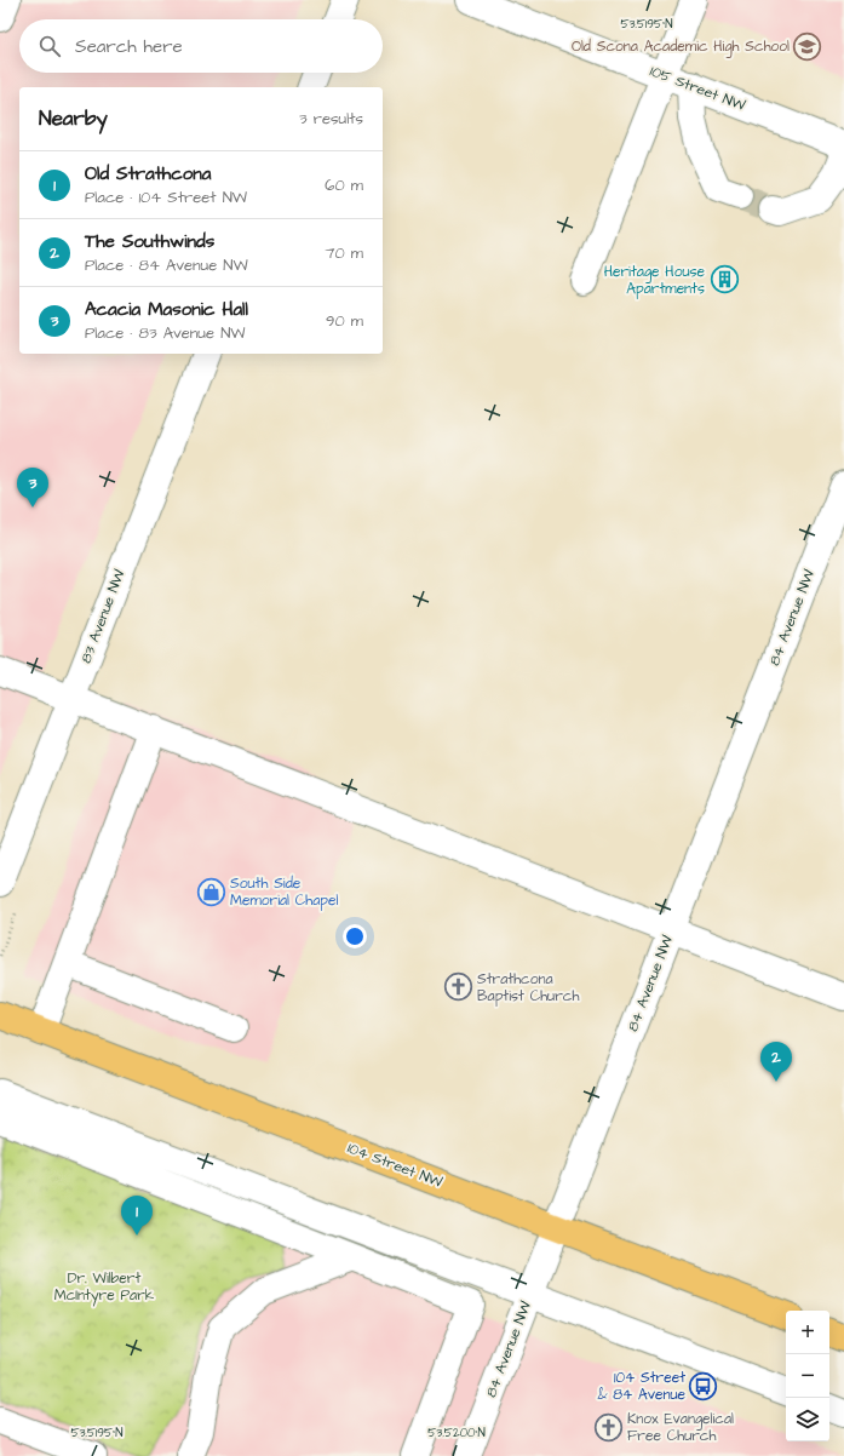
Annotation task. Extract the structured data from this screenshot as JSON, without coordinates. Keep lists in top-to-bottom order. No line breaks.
{"streets":{"main road":["104 Street NW"],"street":["105 Street NW","83 Avenue NW","84 Avenue NW"]},"crossings":[["84 Avenue NW","104 Street NW"]],"parks":["Dr. Wilbert McIntyre Park"],"places":{"school or university":["Old Scona Academic High School"],"building":["Heritage House Apartments"],"shop":["South Side Memorial Chapel"],"church":["Strathcona Baptist Church","Knox Evangelical Free Church"],"bus stop":["104 Street & 84 Avenue"]},"page":{"search":"Search here","heading":["Nearby","3 results"],"list":[{"mark":"1","name":"Old Strathcona","note":"Place · 104 Street NW","value":"60 m"},{"mark":"2","name":"The Southwinds","note":"Place · 84 Avenue NW","value":"70 m"},{"mark":"3","name":"Acacia Masonic Hall","note":"Place · 83 Avenue NW","value":"90 m"}],"pins":["3","2","1"],"map_buttons":["+","−"]},"coordinates":["53.5195°N","53.5200°N"]}
